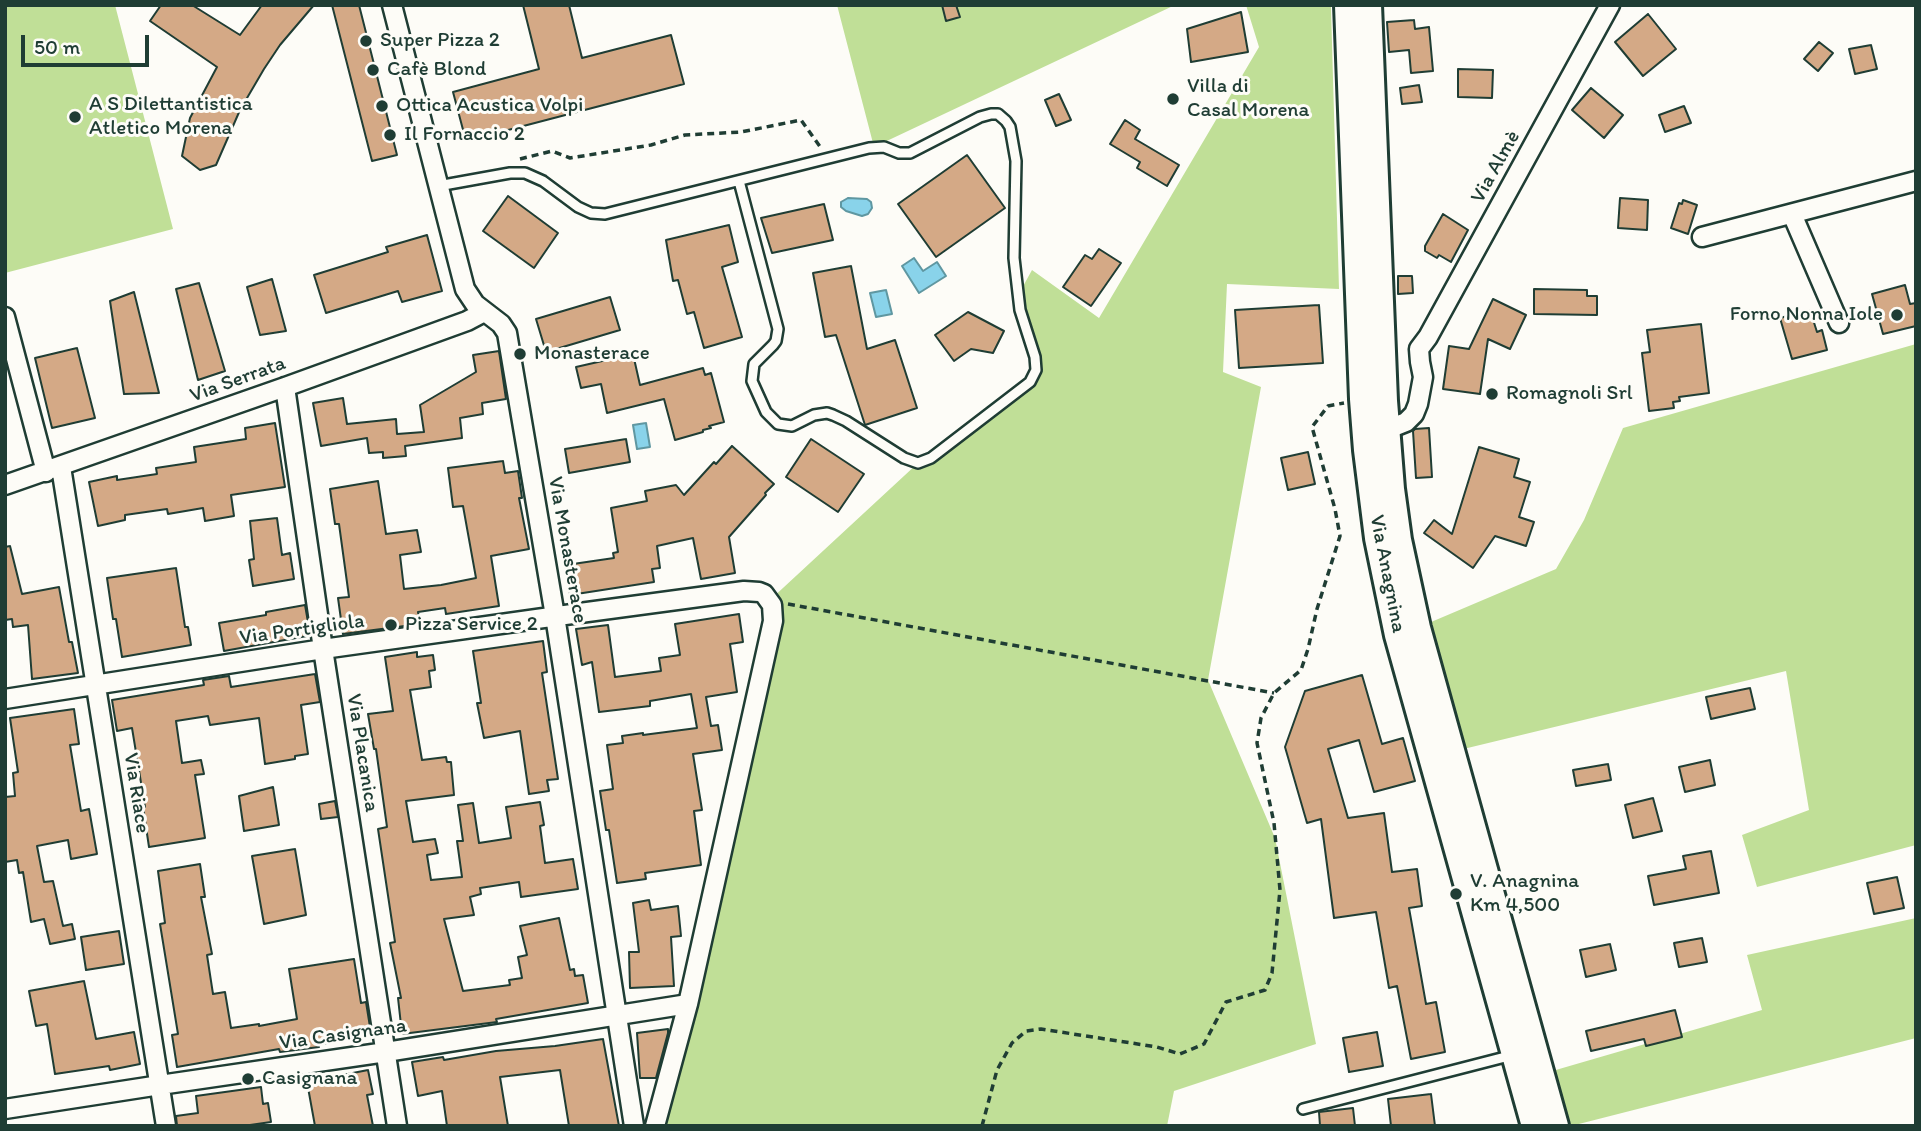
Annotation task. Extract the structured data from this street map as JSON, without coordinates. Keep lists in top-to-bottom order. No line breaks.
{"streets":{"main road":["Via Anagnina"],"street":["Via Almè","Via Serrata","Via Monasterace","Via Portigliola","Via Placanica","Via Riace","Via Casignana"]},"crossings":[["Via Almè","Via Anagnina"],["Via Serrata","Via Monasterace"],["Via Serrata","Via Placanica"],["Via Serrata","Via Riace"],["Via Monasterace","Via Portigliola"],["Via Monasterace","Via Casignana"],["Via Portigliola","Via Placanica"],["Via Portigliola","Via Riace"],["Via Placanica","Via Casignana"],["Via Riace","Via Casignana"]],"places":["Super Pizza 2","Cafè Blond","Villa di Casal Morena","Ottica Acustica Volpi","A S Dilettantistica Atletico Morena","Il Fornaccio 2","Forno Nonna Iole","Monasterace","Romagnoli Srl","Pizza Service 2","V. Anagnina Km 4,500","Casignana"],"scale_bar":"50 m"}
